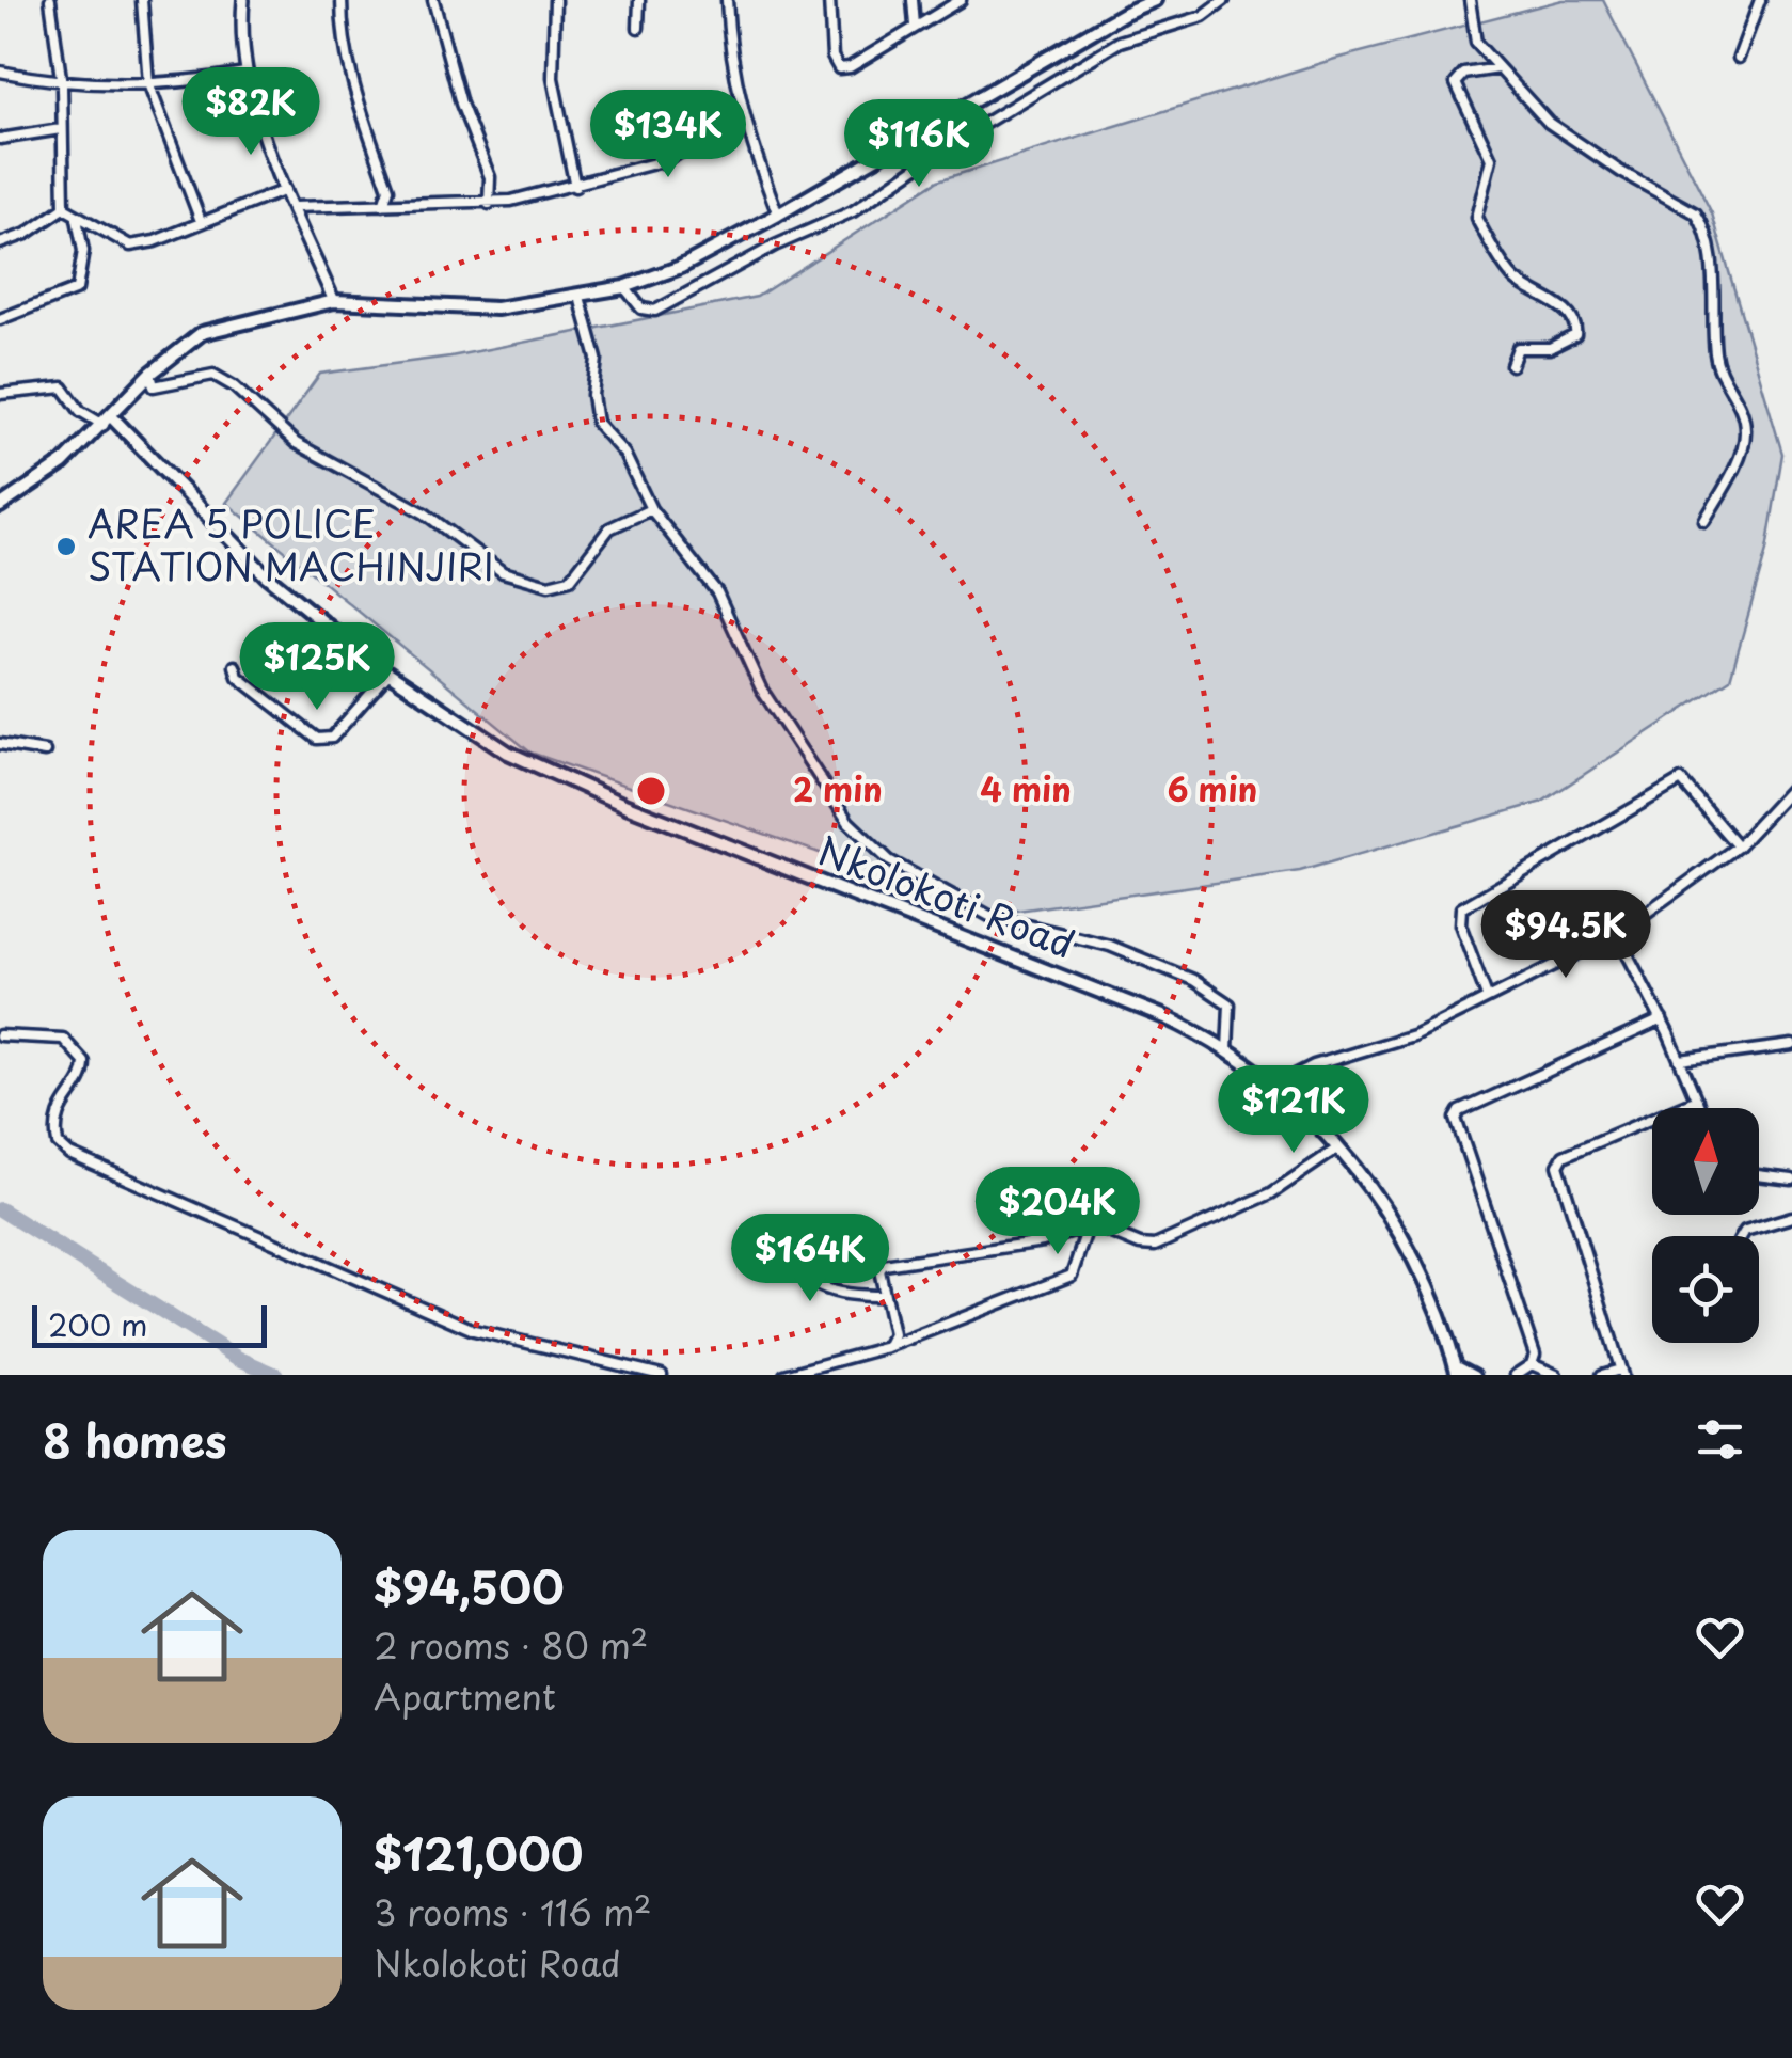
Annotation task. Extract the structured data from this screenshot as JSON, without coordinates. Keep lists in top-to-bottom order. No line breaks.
{"streets":{"main road":["Nkolokoti Road"]},"places":["AREA 5 POLICE STATION MACHINJIRI"],"scale_bar":"200 m","north":"top","page":{"price":["$82K","$134K","$116K","$125K","$94.5K","$121K","$204K","$164K"],"scale":"200 m","heading":"8 homes","list":[{"name":"$94,500","note":"2 rooms · 80 m² · Apartment"},{"name":"$121,000","note":"3 rooms · 116 m² · Nkolokoti Road"}]},"rings":["2 min","4 min","6 min"]}
